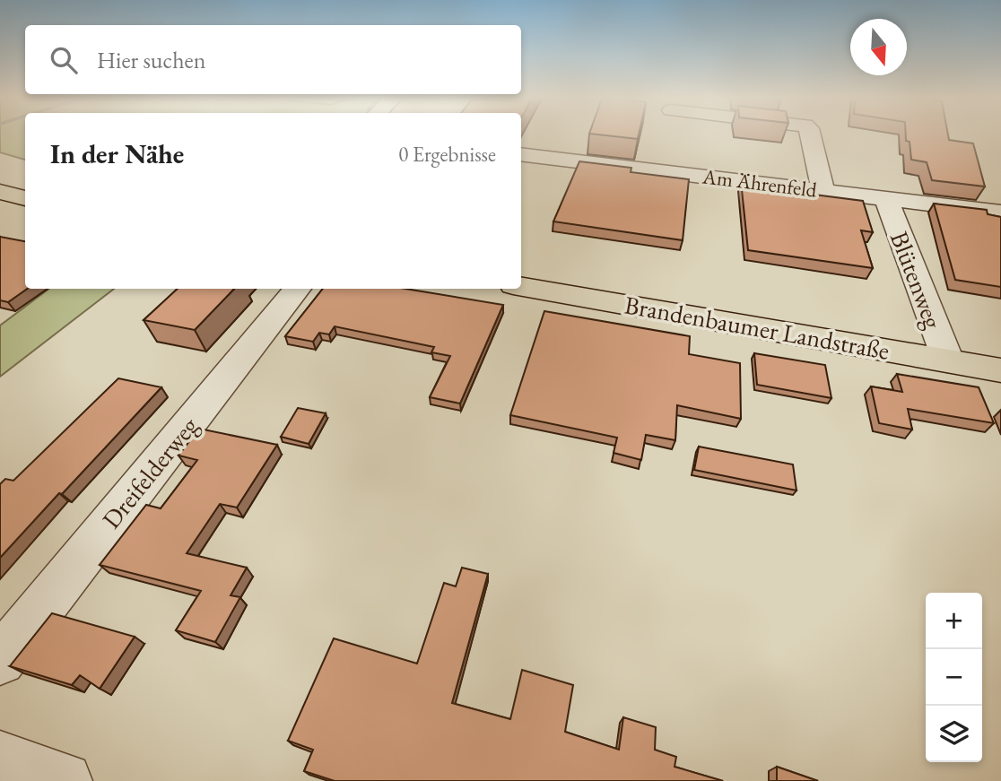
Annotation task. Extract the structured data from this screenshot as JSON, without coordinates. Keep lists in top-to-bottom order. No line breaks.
{"streets":{"main road":["Brandenbaumer Landstraße"],"street":["Am Ährenfeld","Blütenweg","Dreifelderweg"]},"crossings":[["Am Ährenfeld","Blütenweg"],["Blütenweg","Brandenbaumer Landstraße"]],"north":"bottom","page":{"search":"Hier suchen","heading":["In der Nähe","0 Ergebnisse"],"map_buttons":["+","−"]}}
